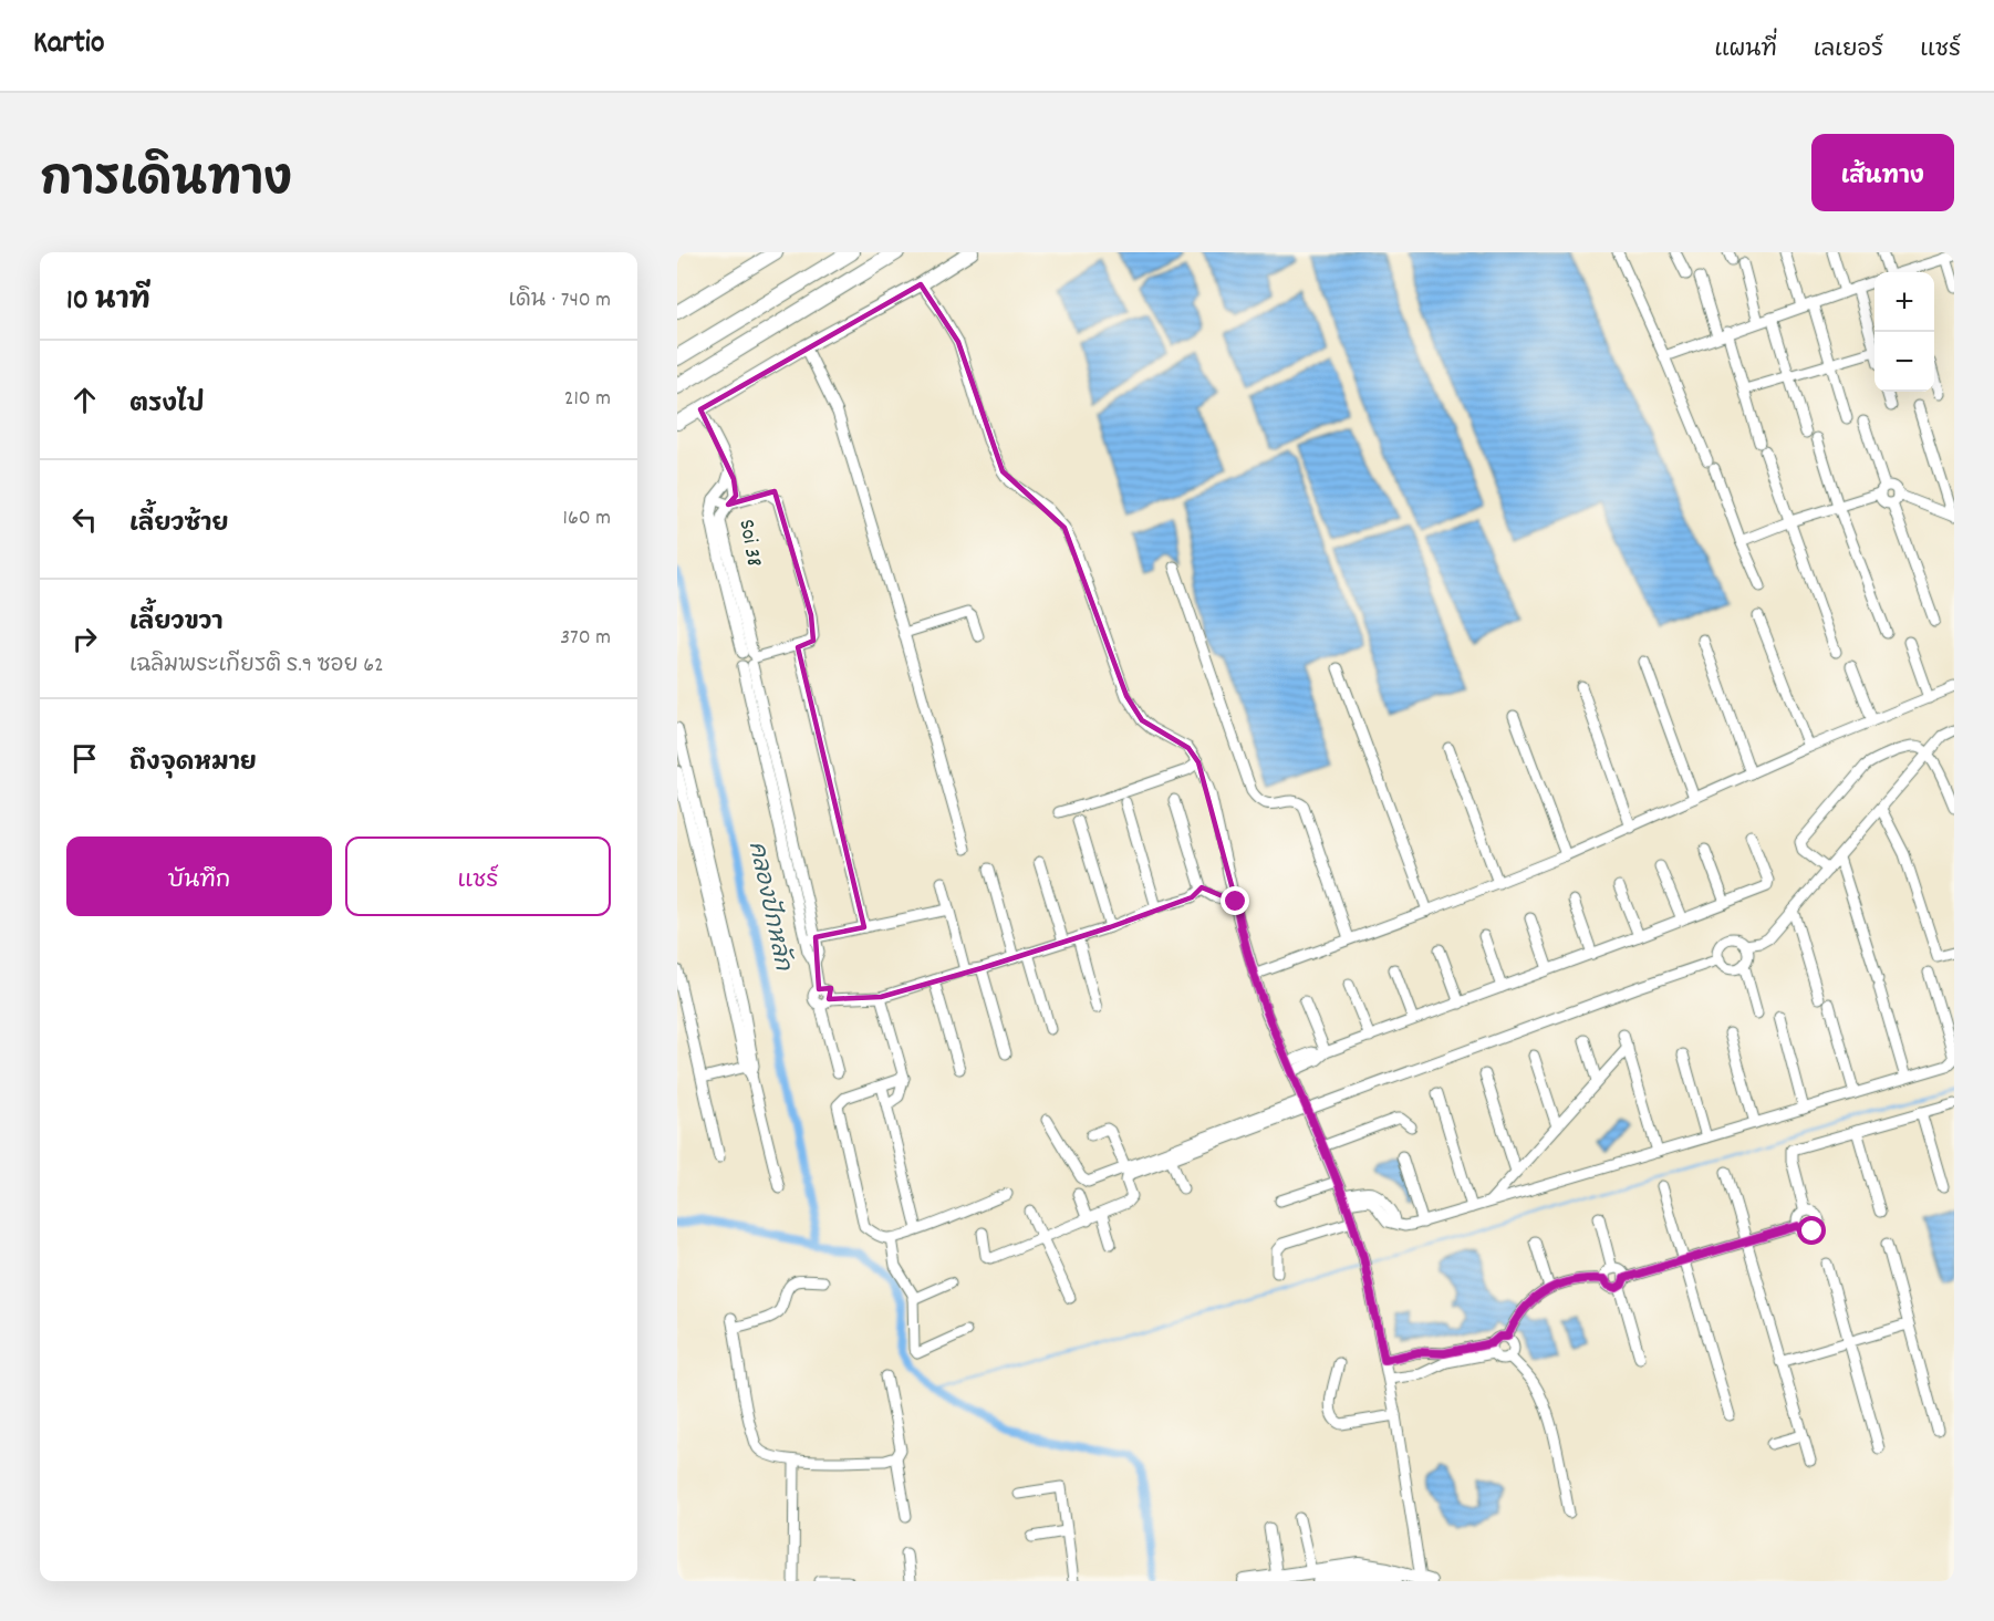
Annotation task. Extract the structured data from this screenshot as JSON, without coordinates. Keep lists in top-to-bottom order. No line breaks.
{"streets":{"street":["Soi 38"]},"water":["คลองปักหลัก"],"page":{"header":"Kartio","nav":["แผนที่","เลเยอร์","แชร์"],"title":"การเดินทาง","buttons":["เส้นทาง",["บันทึก","แชร์"]],"heading":["10 นาที","เดิน · 740 m"],"map_buttons":["+","−"],"list":[["ตรงไป","210 m"],["เลี้ยวซ้าย","160 m"],["เลี้ยวขวา","เฉลิมพระเกียรติ ร.9 ซอย 62","370 m"],"ถึงจุดหมาย"]}}
